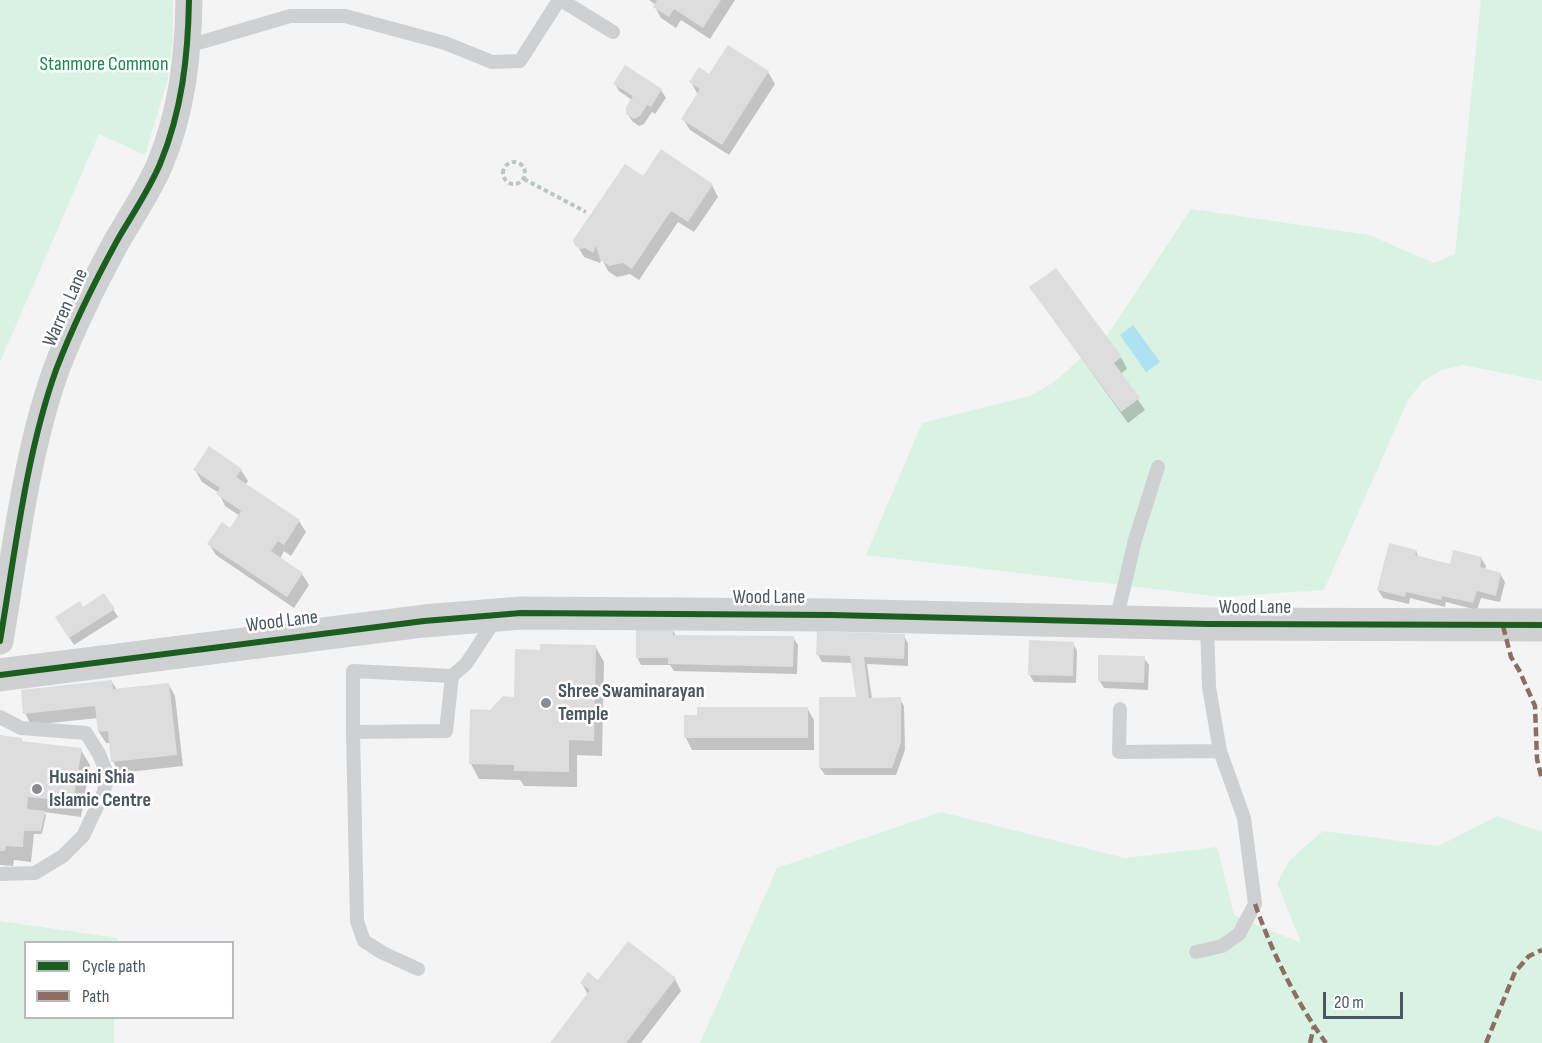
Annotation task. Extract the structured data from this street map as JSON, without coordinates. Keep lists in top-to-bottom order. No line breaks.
{"streets":{"street":["Warren Lane","Wood Lane"]},"parks":["Stanmore Common"],"places":["Shree Swaminarayan Temple","Husaini Shia Islamic Centre"],"legend":["Cycle path","Path"],"scale_bar":"20 m"}
